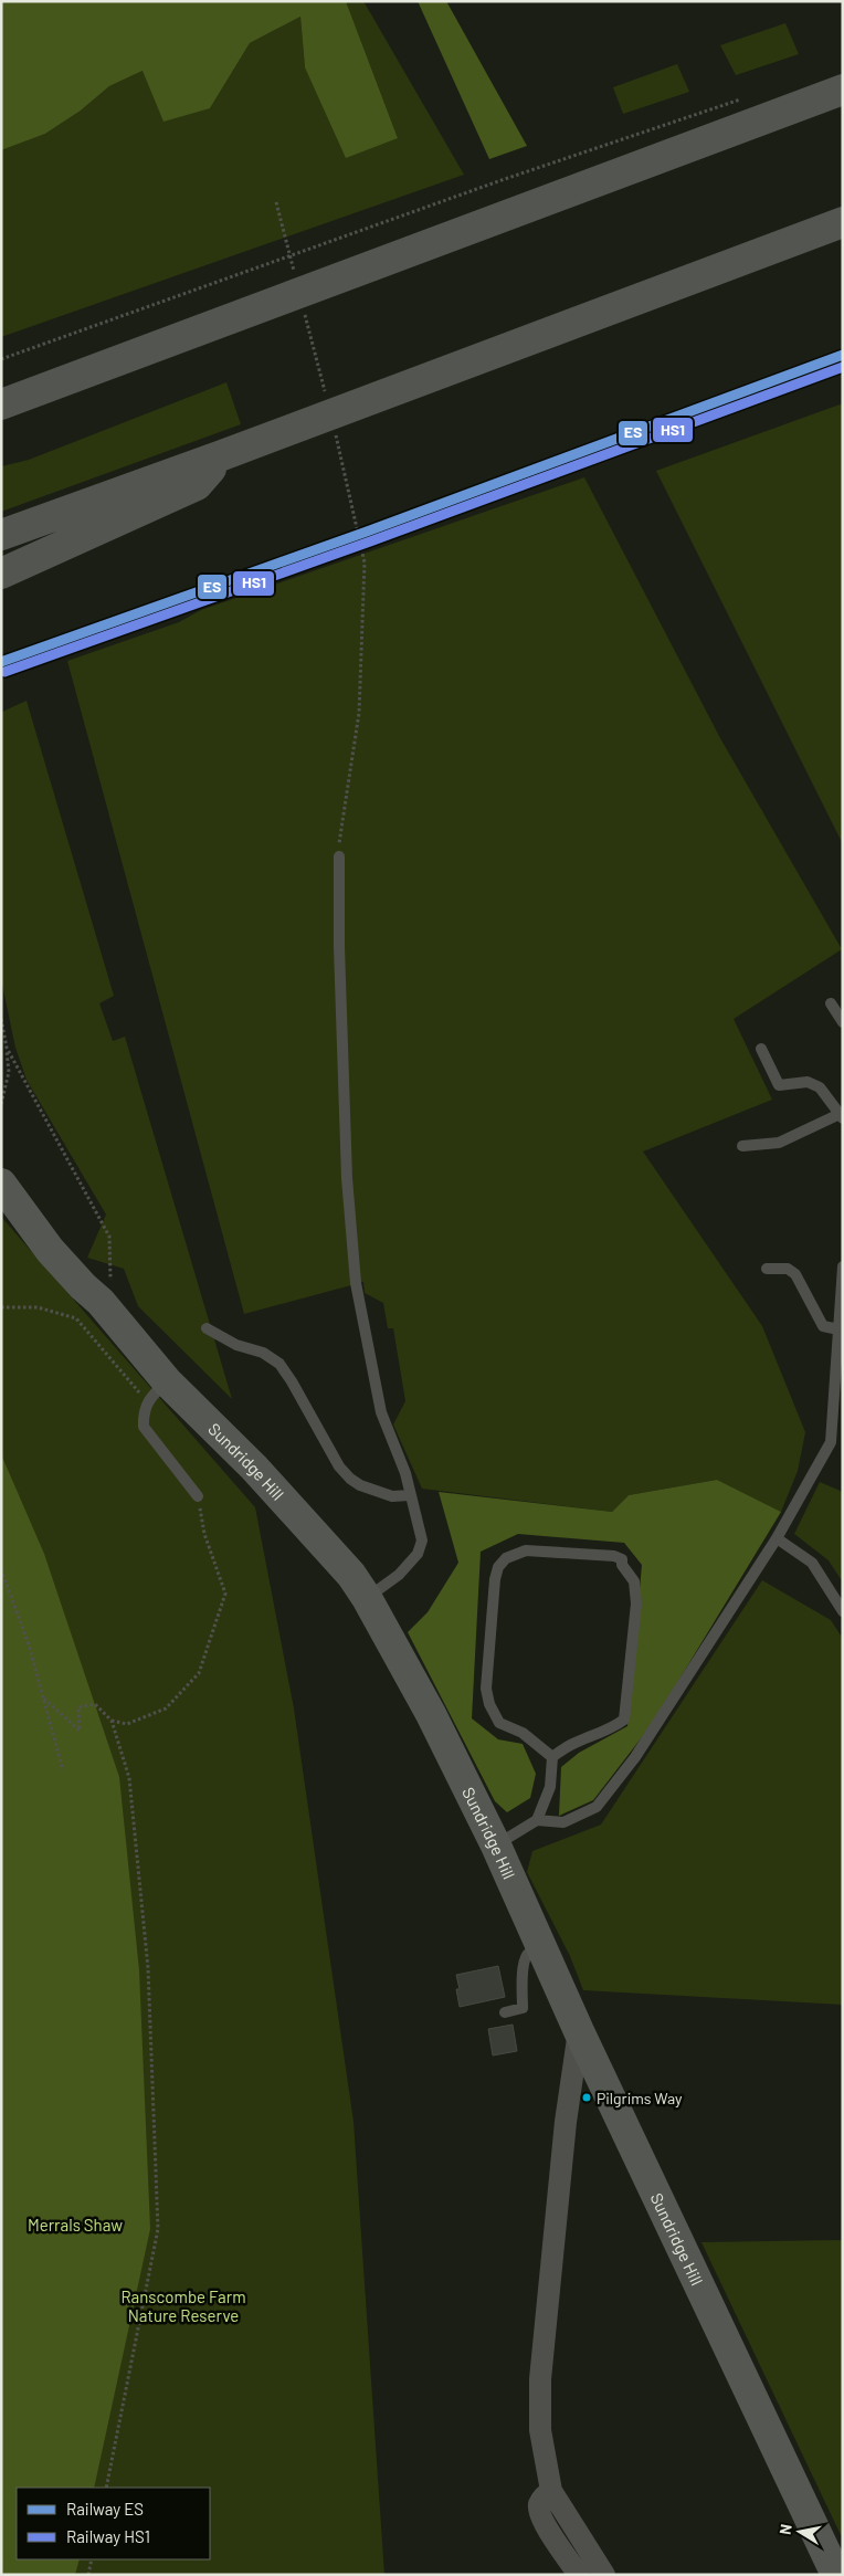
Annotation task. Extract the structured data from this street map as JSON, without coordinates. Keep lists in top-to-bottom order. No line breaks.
{"streets":{"highway":["Sundridge Hill"]},"parks":["Merrals Shaw","Ranscombe Farm Nature Reserve"],"places":["Pilgrims Way"],"lines":["rail line ES","rail line HS1"],"legend":["Railway ES","Railway HS1"],"north":"left"}
